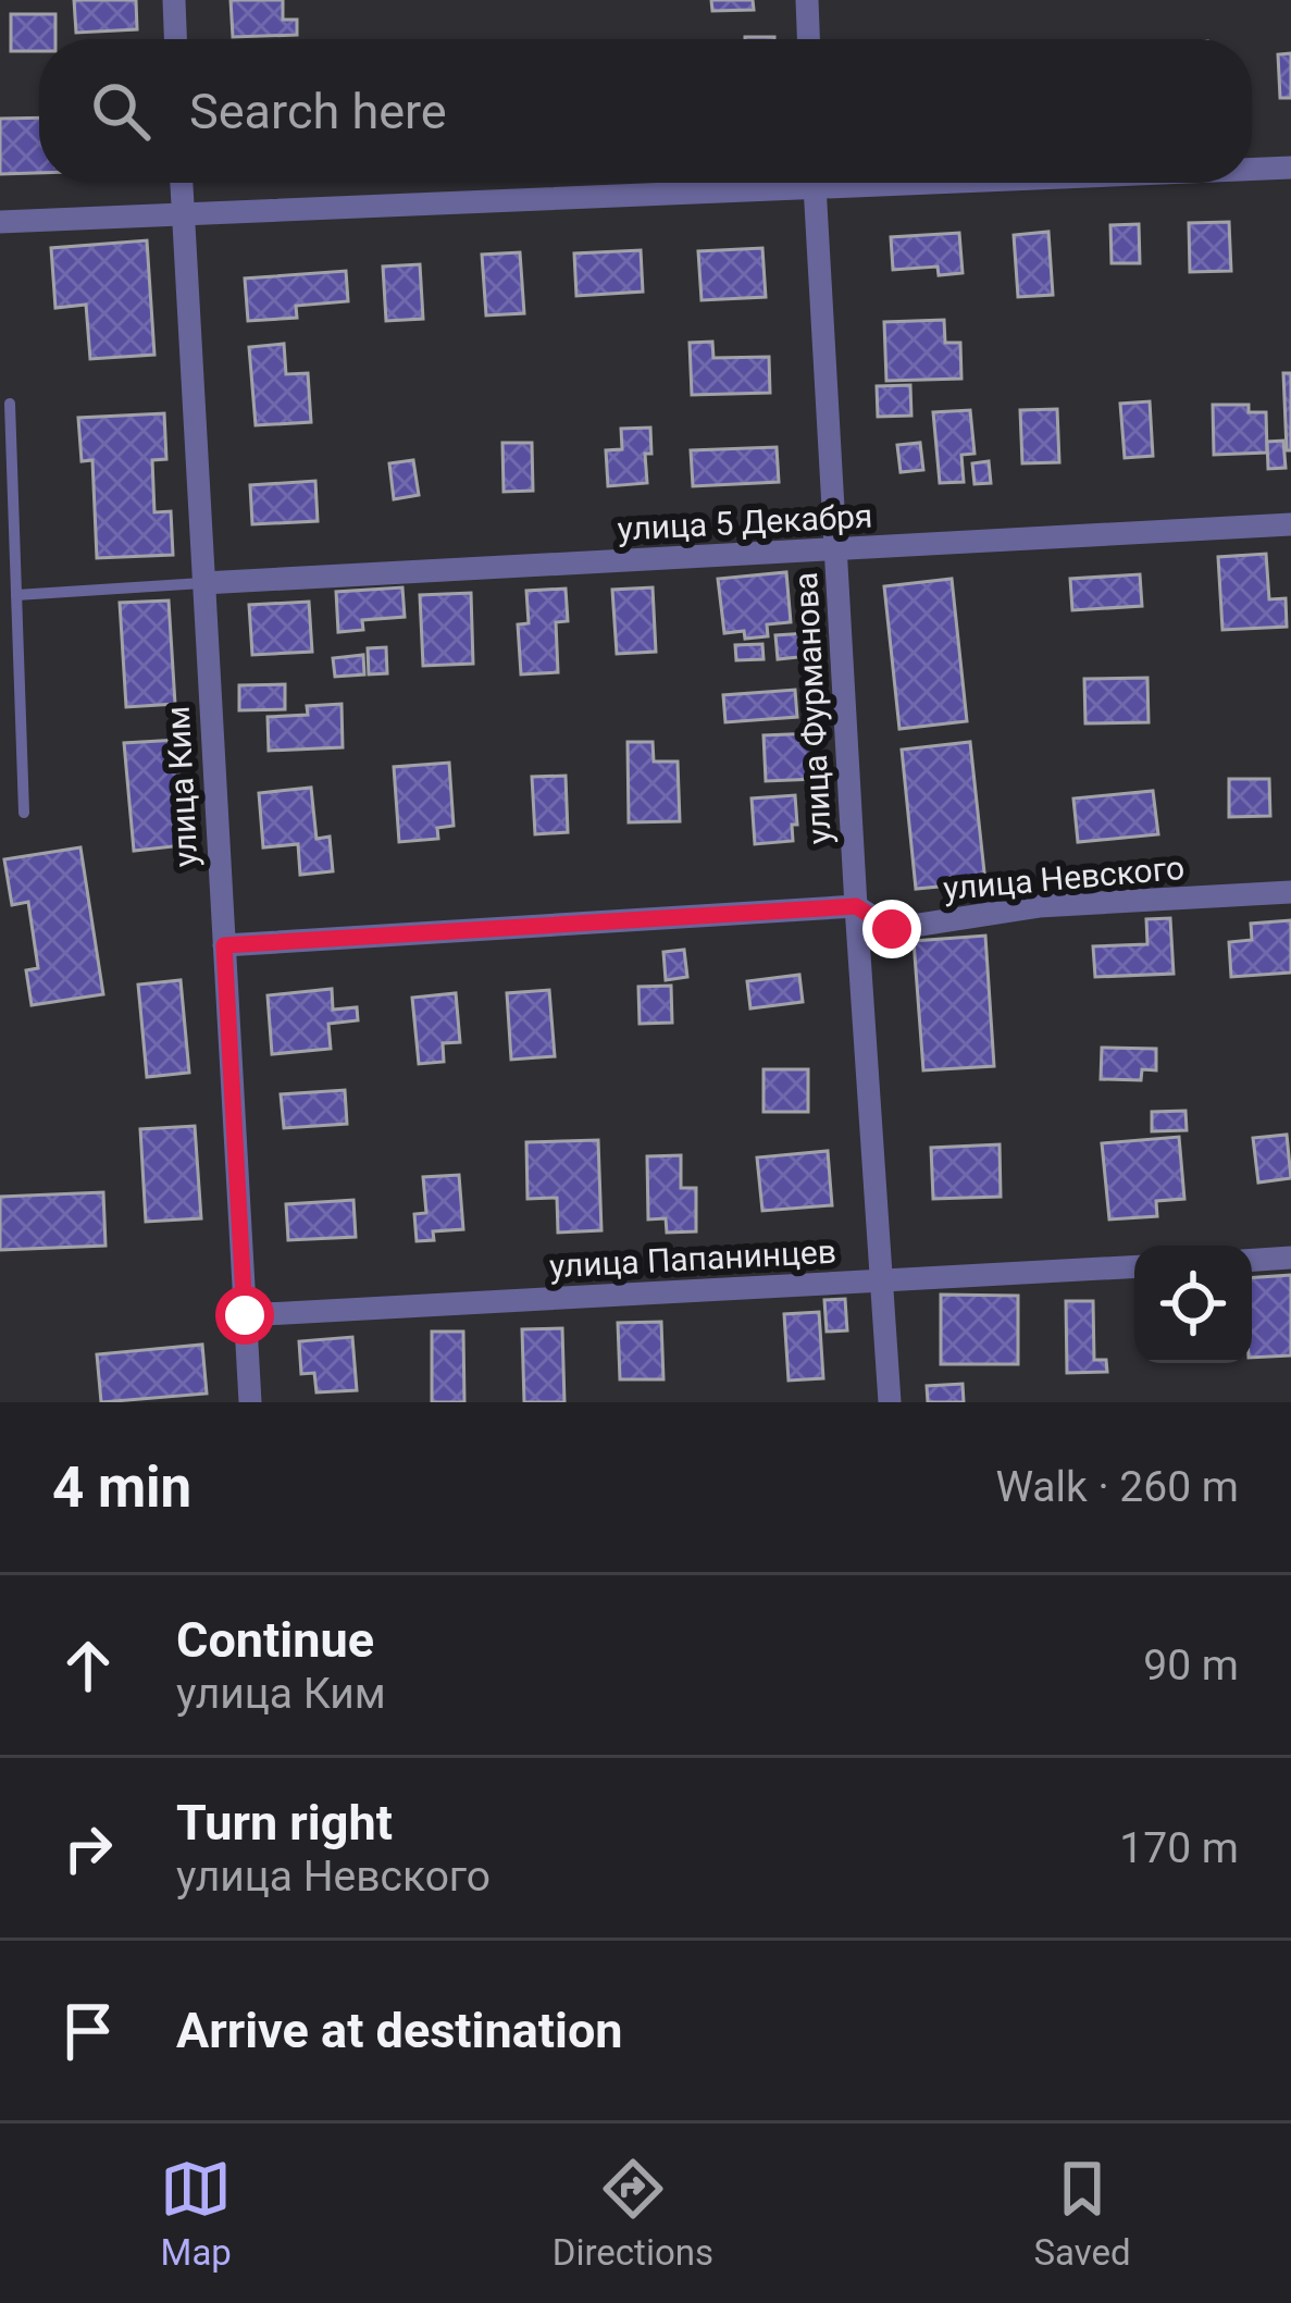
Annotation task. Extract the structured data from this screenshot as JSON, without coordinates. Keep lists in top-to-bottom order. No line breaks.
{"streets":{"street":["улица 5 Декабря","улица Фурманова","улица Ким","улица Невского","улица Папанинцев"]},"crossings":[["улица 5 Декабря","улица Фурманова"],["улица 5 Декабря","улица Ким"],["улица Фурманова","улица Невского"],["улица Фурманова","улица Папанинцев"],["улица Ким","улица Невского"],["улица Ким","улица Папанинцев"]],"page":{"search":"Search here","heading":["4 min","Walk · 260 m"],"list":[["Continue","улица Ким","90 m"],["Turn right","улица Невского","170 m"],"Arrive at destination"],"nav":["Map","Directions","Saved"]}}
